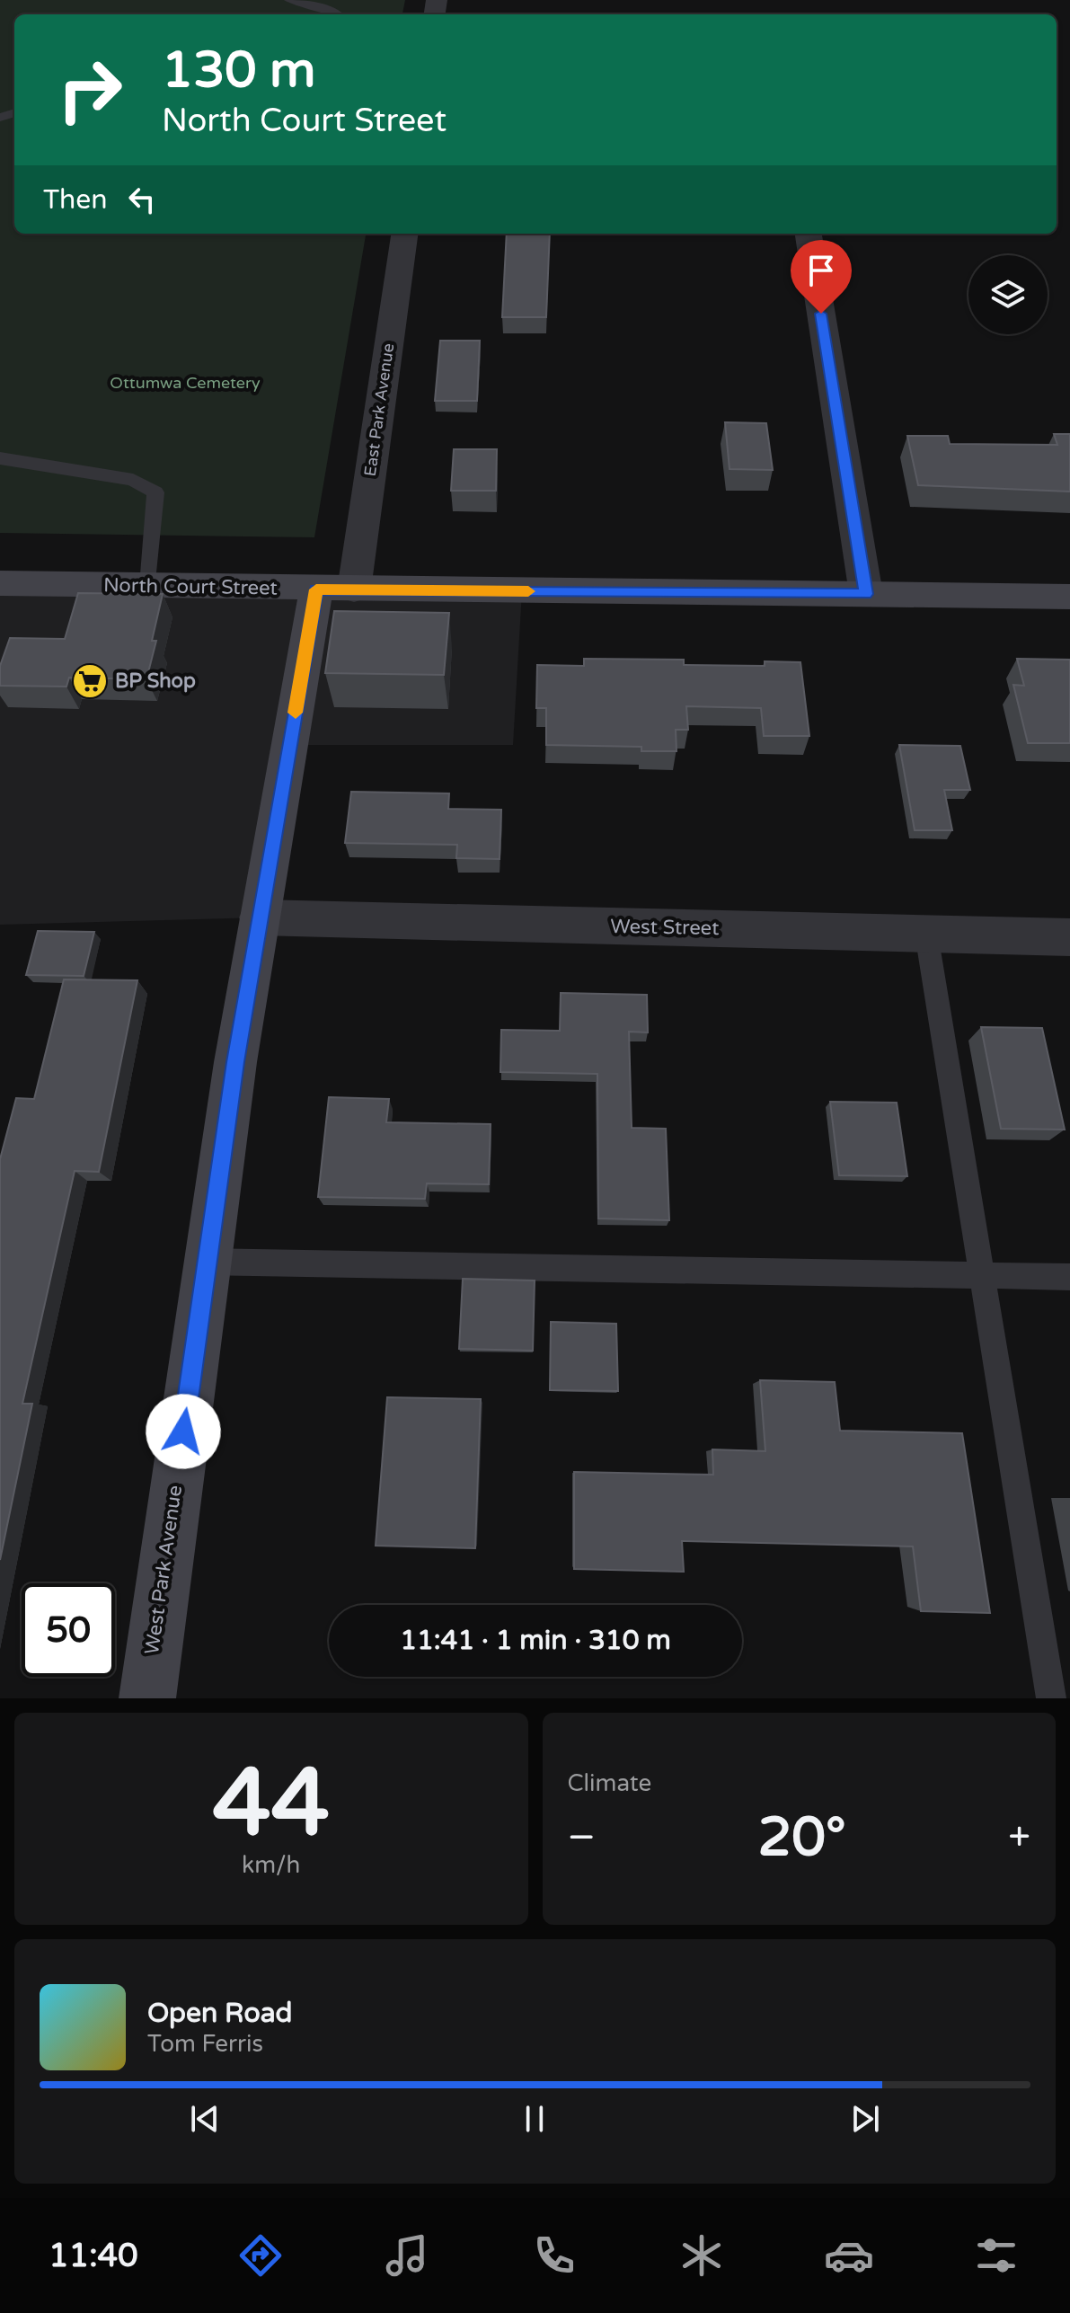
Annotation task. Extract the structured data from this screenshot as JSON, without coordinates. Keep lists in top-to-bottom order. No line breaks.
{"streets":{"main road":["North Court Street","West Park Avenue"],"street":["East Park Avenue","West Street"]},"crossings":[["East Park Avenue","North Court Street"],["East Park Avenue","West Park Avenue"],["North Court Street","West Park Avenue"],["West Street","West Park Avenue"]],"parks":["Ottumwa Cemetery"],"places":{"supermarket":["BP Shop"]},"page":{"turn":["130 m","North Court Street"],"then":"Then","limit":"50","trip":"11:41 · 1 min · 310 m","tile":[["44","km/h"],"Climate"],"heat":["−","20°","+"],"song":["Open Road","Tom Ferris"],"tabs":"11:40"}}
